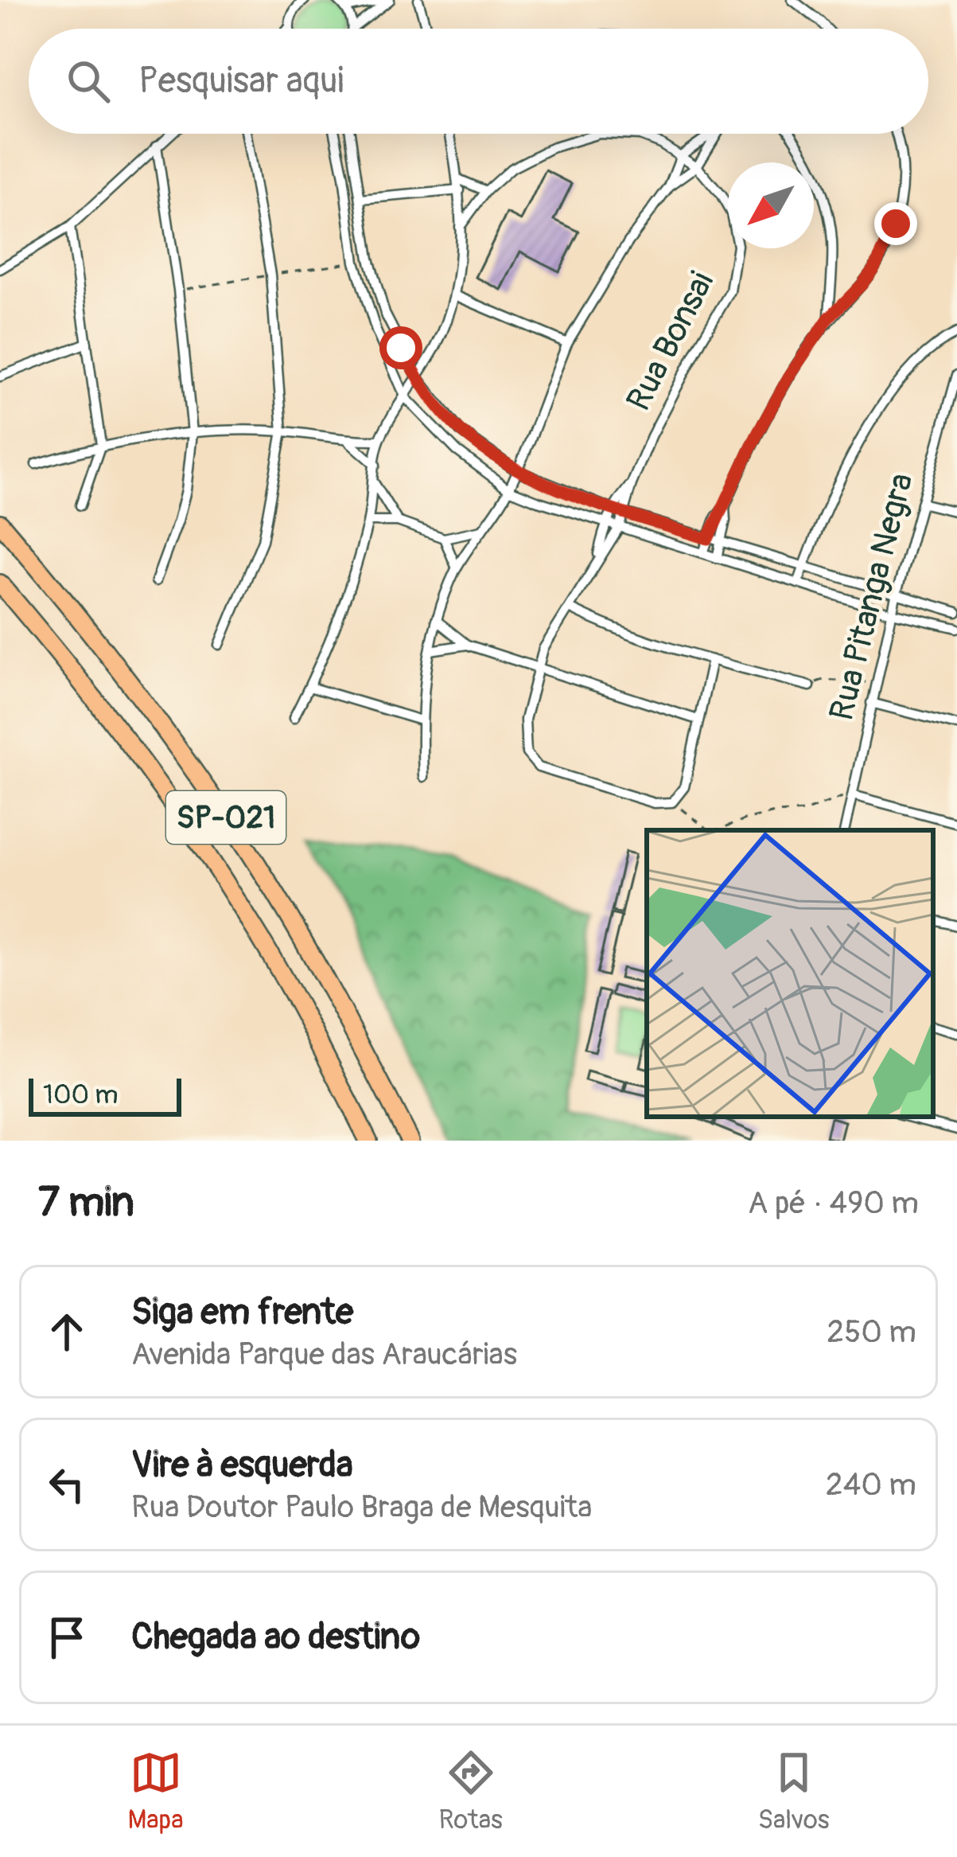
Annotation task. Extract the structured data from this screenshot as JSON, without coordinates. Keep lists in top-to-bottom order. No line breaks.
{"streets":{"highway":["SP-021"],"street":["Rua Bonsai","Rua Pitanga Negra"]},"scale_bar":"100 m","north":"bottom left","page":{"search":"Pesquisar aqui","scale":"100 m","heading":["7 min","A pé · 490 m"],"list":[["Siga em frente","Avenida Parque das Araucárias","250 m"],["Vire à esquerda","Rua Doutor Paulo Braga de Mesquita","240 m"],"Chegada ao destino"],"nav":["Mapa","Rotas","Salvos"]}}
